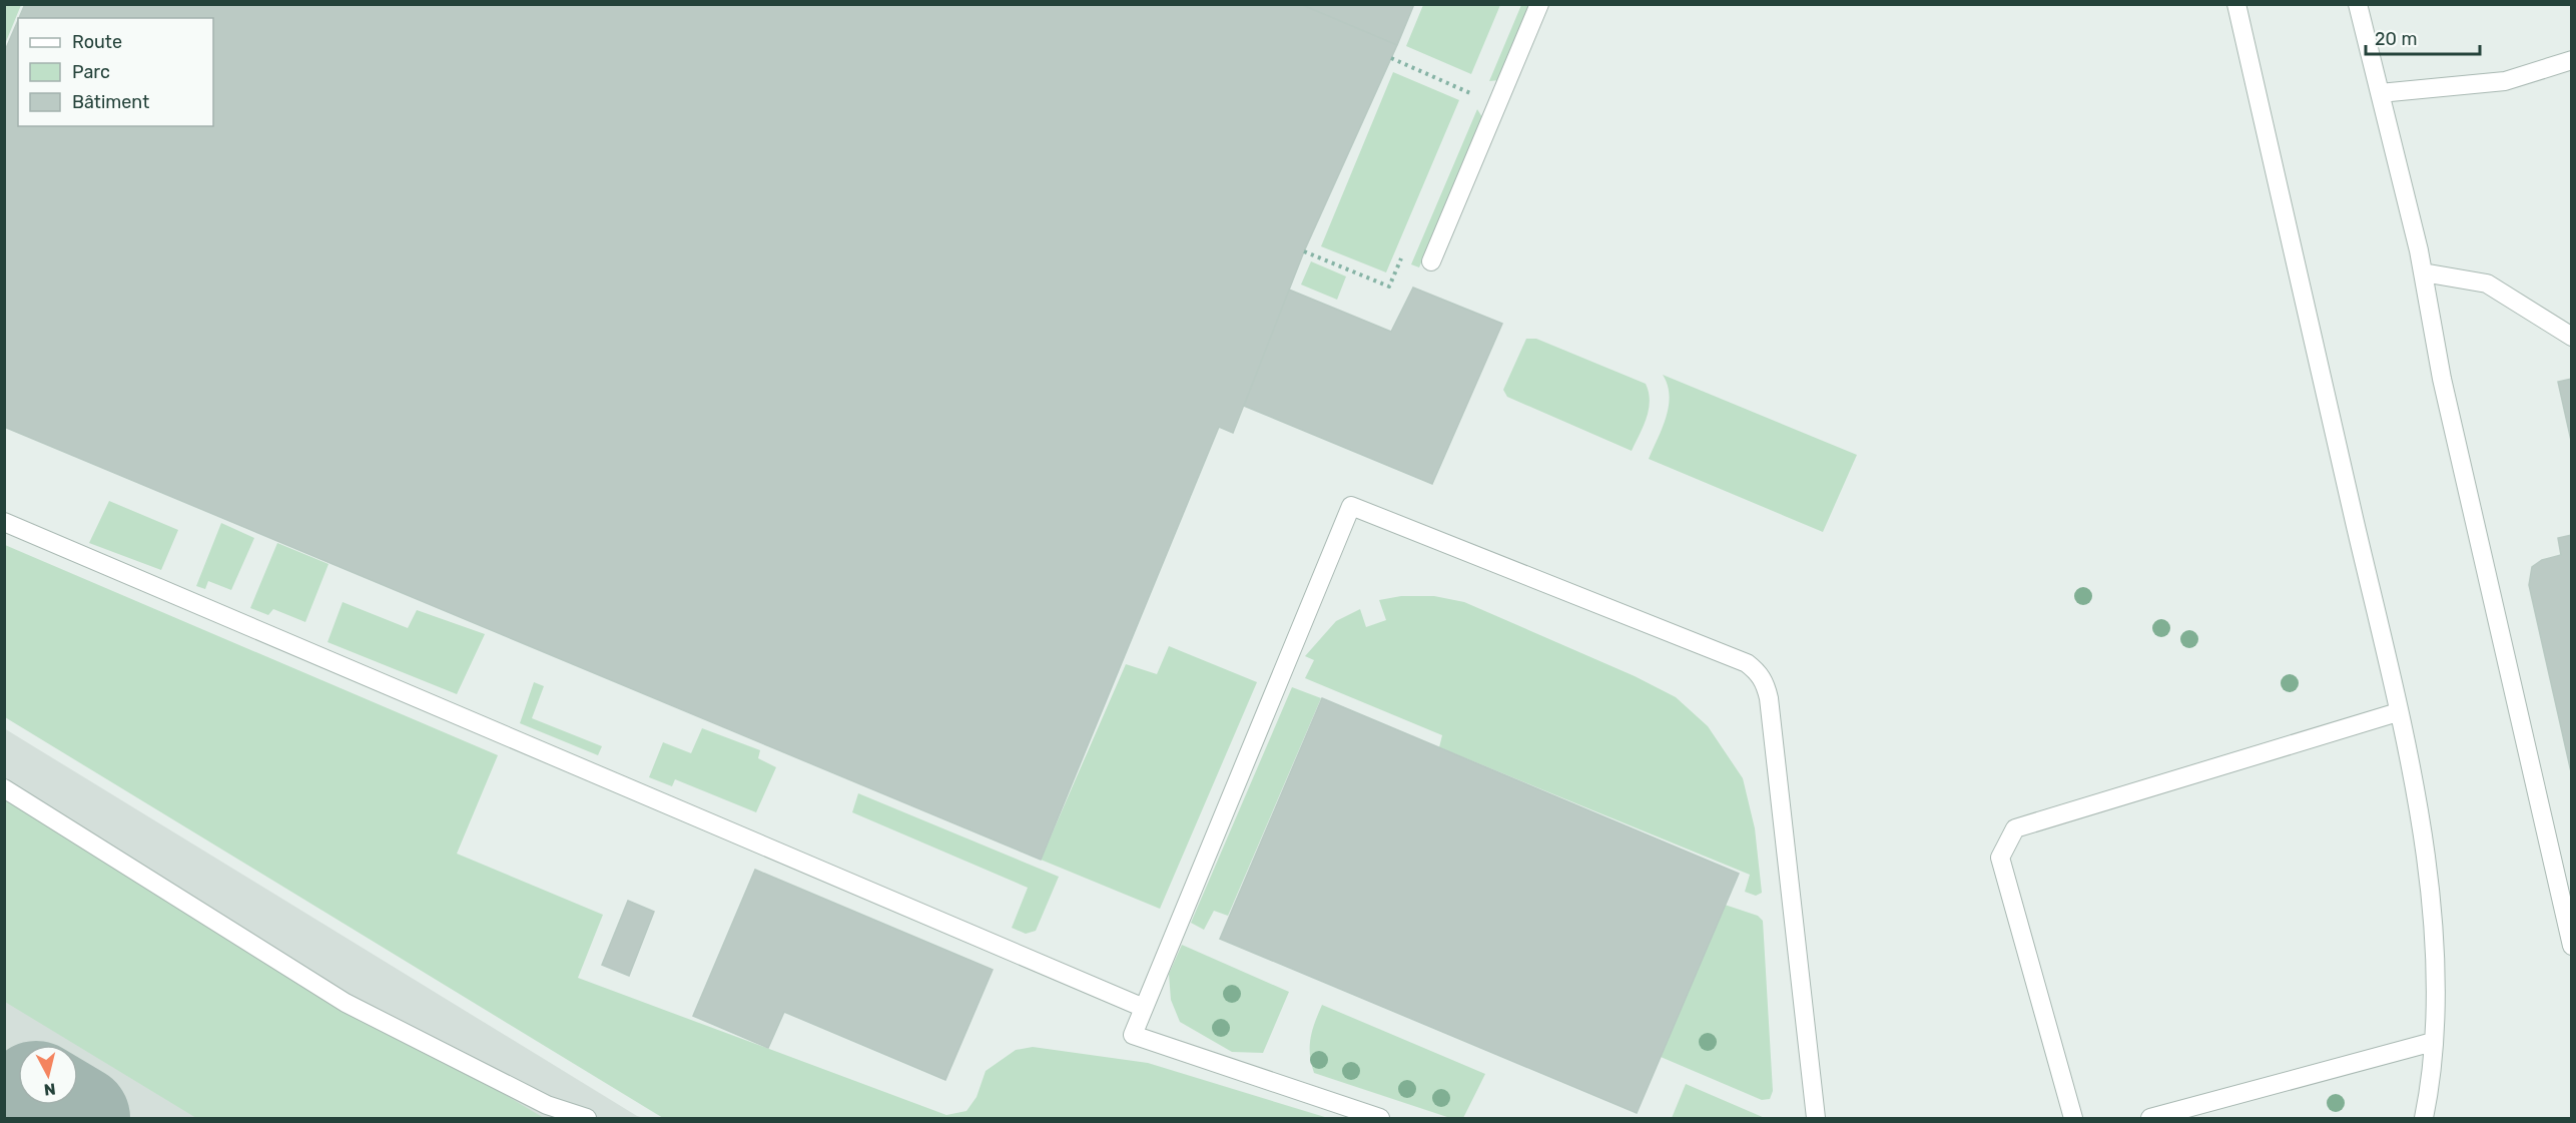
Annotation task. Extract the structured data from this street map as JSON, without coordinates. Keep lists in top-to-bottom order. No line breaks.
{"legend":["Route","Parc","Bâtiment"],"scale_bar":"20 m","north":"bottom"}
